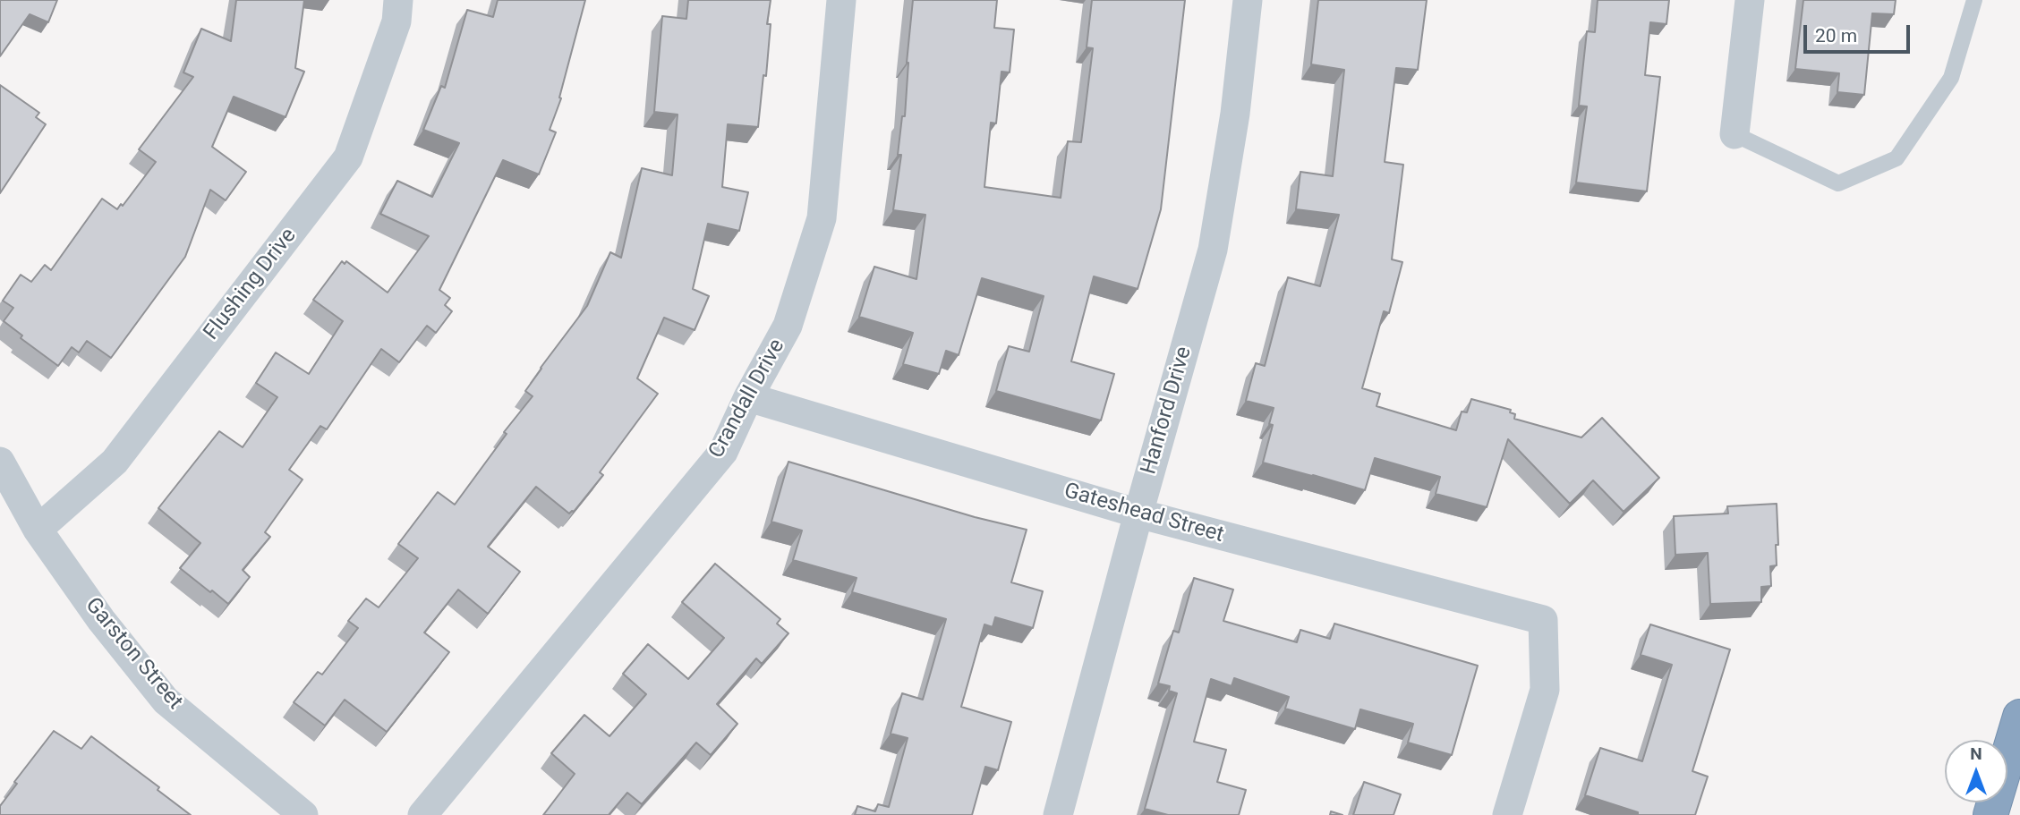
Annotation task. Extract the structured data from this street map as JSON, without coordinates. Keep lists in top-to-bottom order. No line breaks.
{"streets":{"street":["Flushing Drive","Crandall Drive","Hanford Drive","Gateshead Street","Garston Street"]},"crossings":[["Flushing Drive","Garston Street"],["Crandall Drive","Gateshead Street"],["Hanford Drive","Gateshead Street"]],"scale_bar":"20 m","north":"top"}
